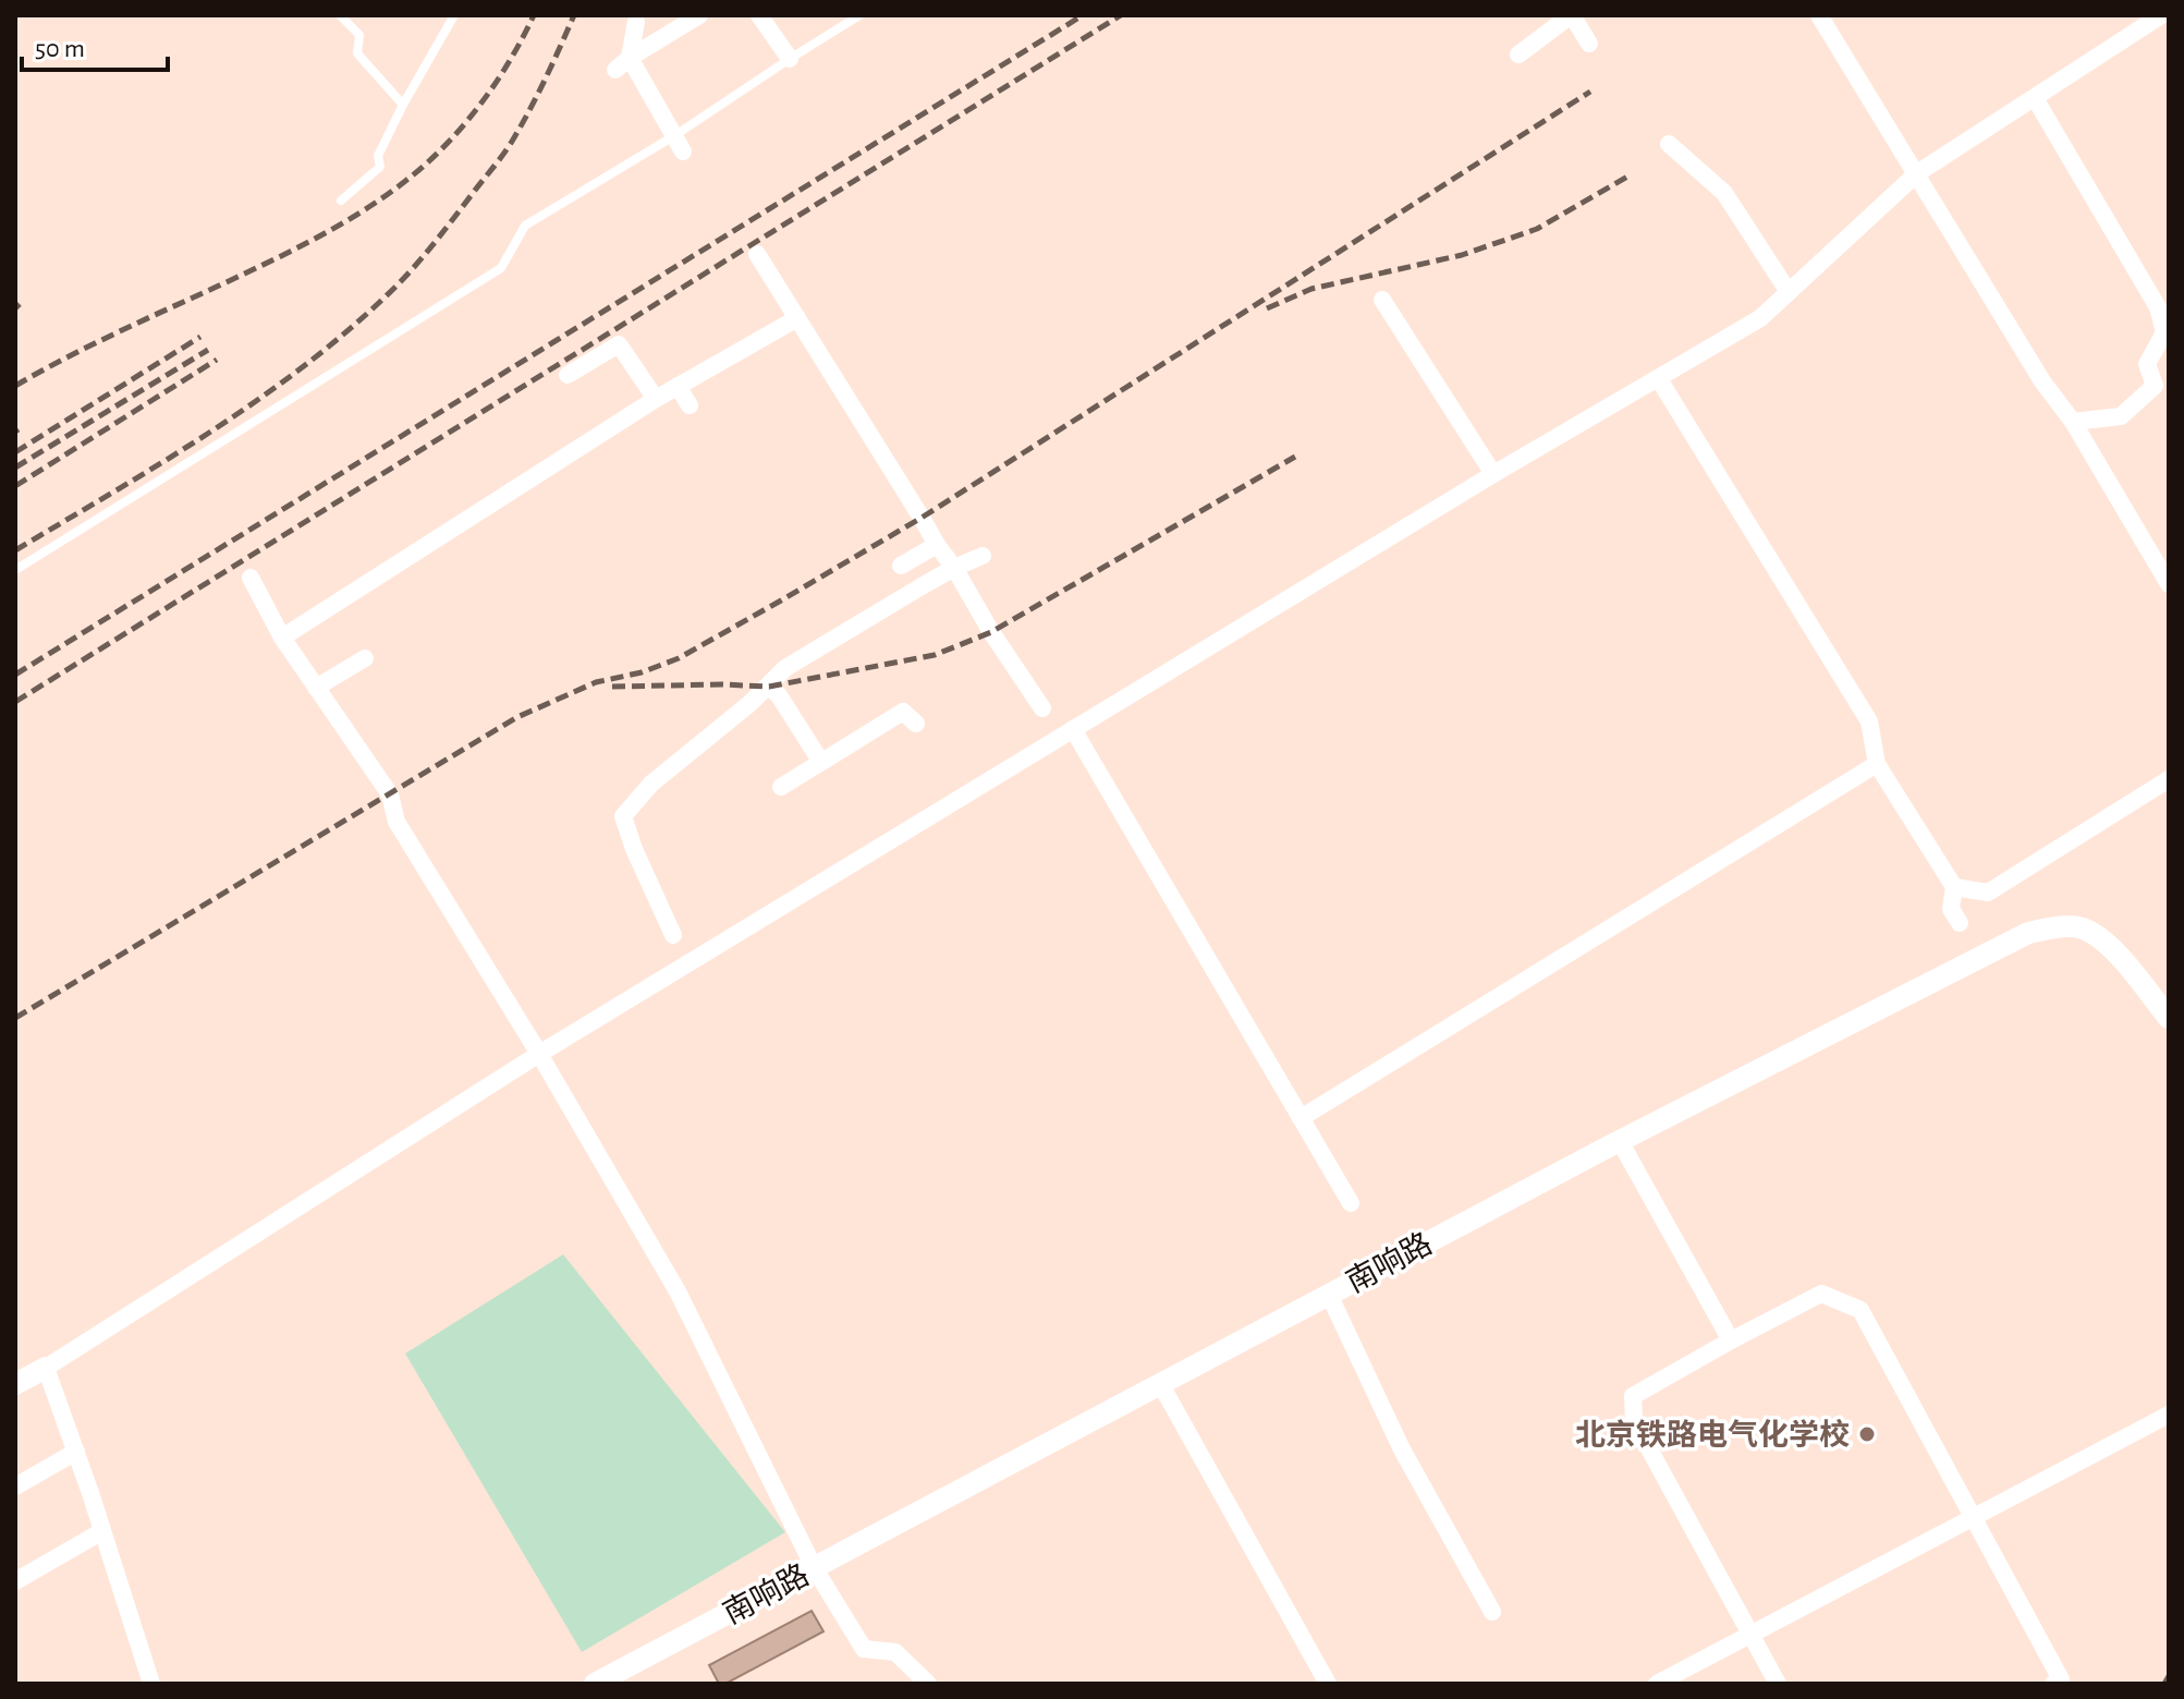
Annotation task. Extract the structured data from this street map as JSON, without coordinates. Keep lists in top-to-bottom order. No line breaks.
{"streets":{"street":["南响路"]},"places":["北京铁路电气化学校"],"scale_bar":"50 m"}
